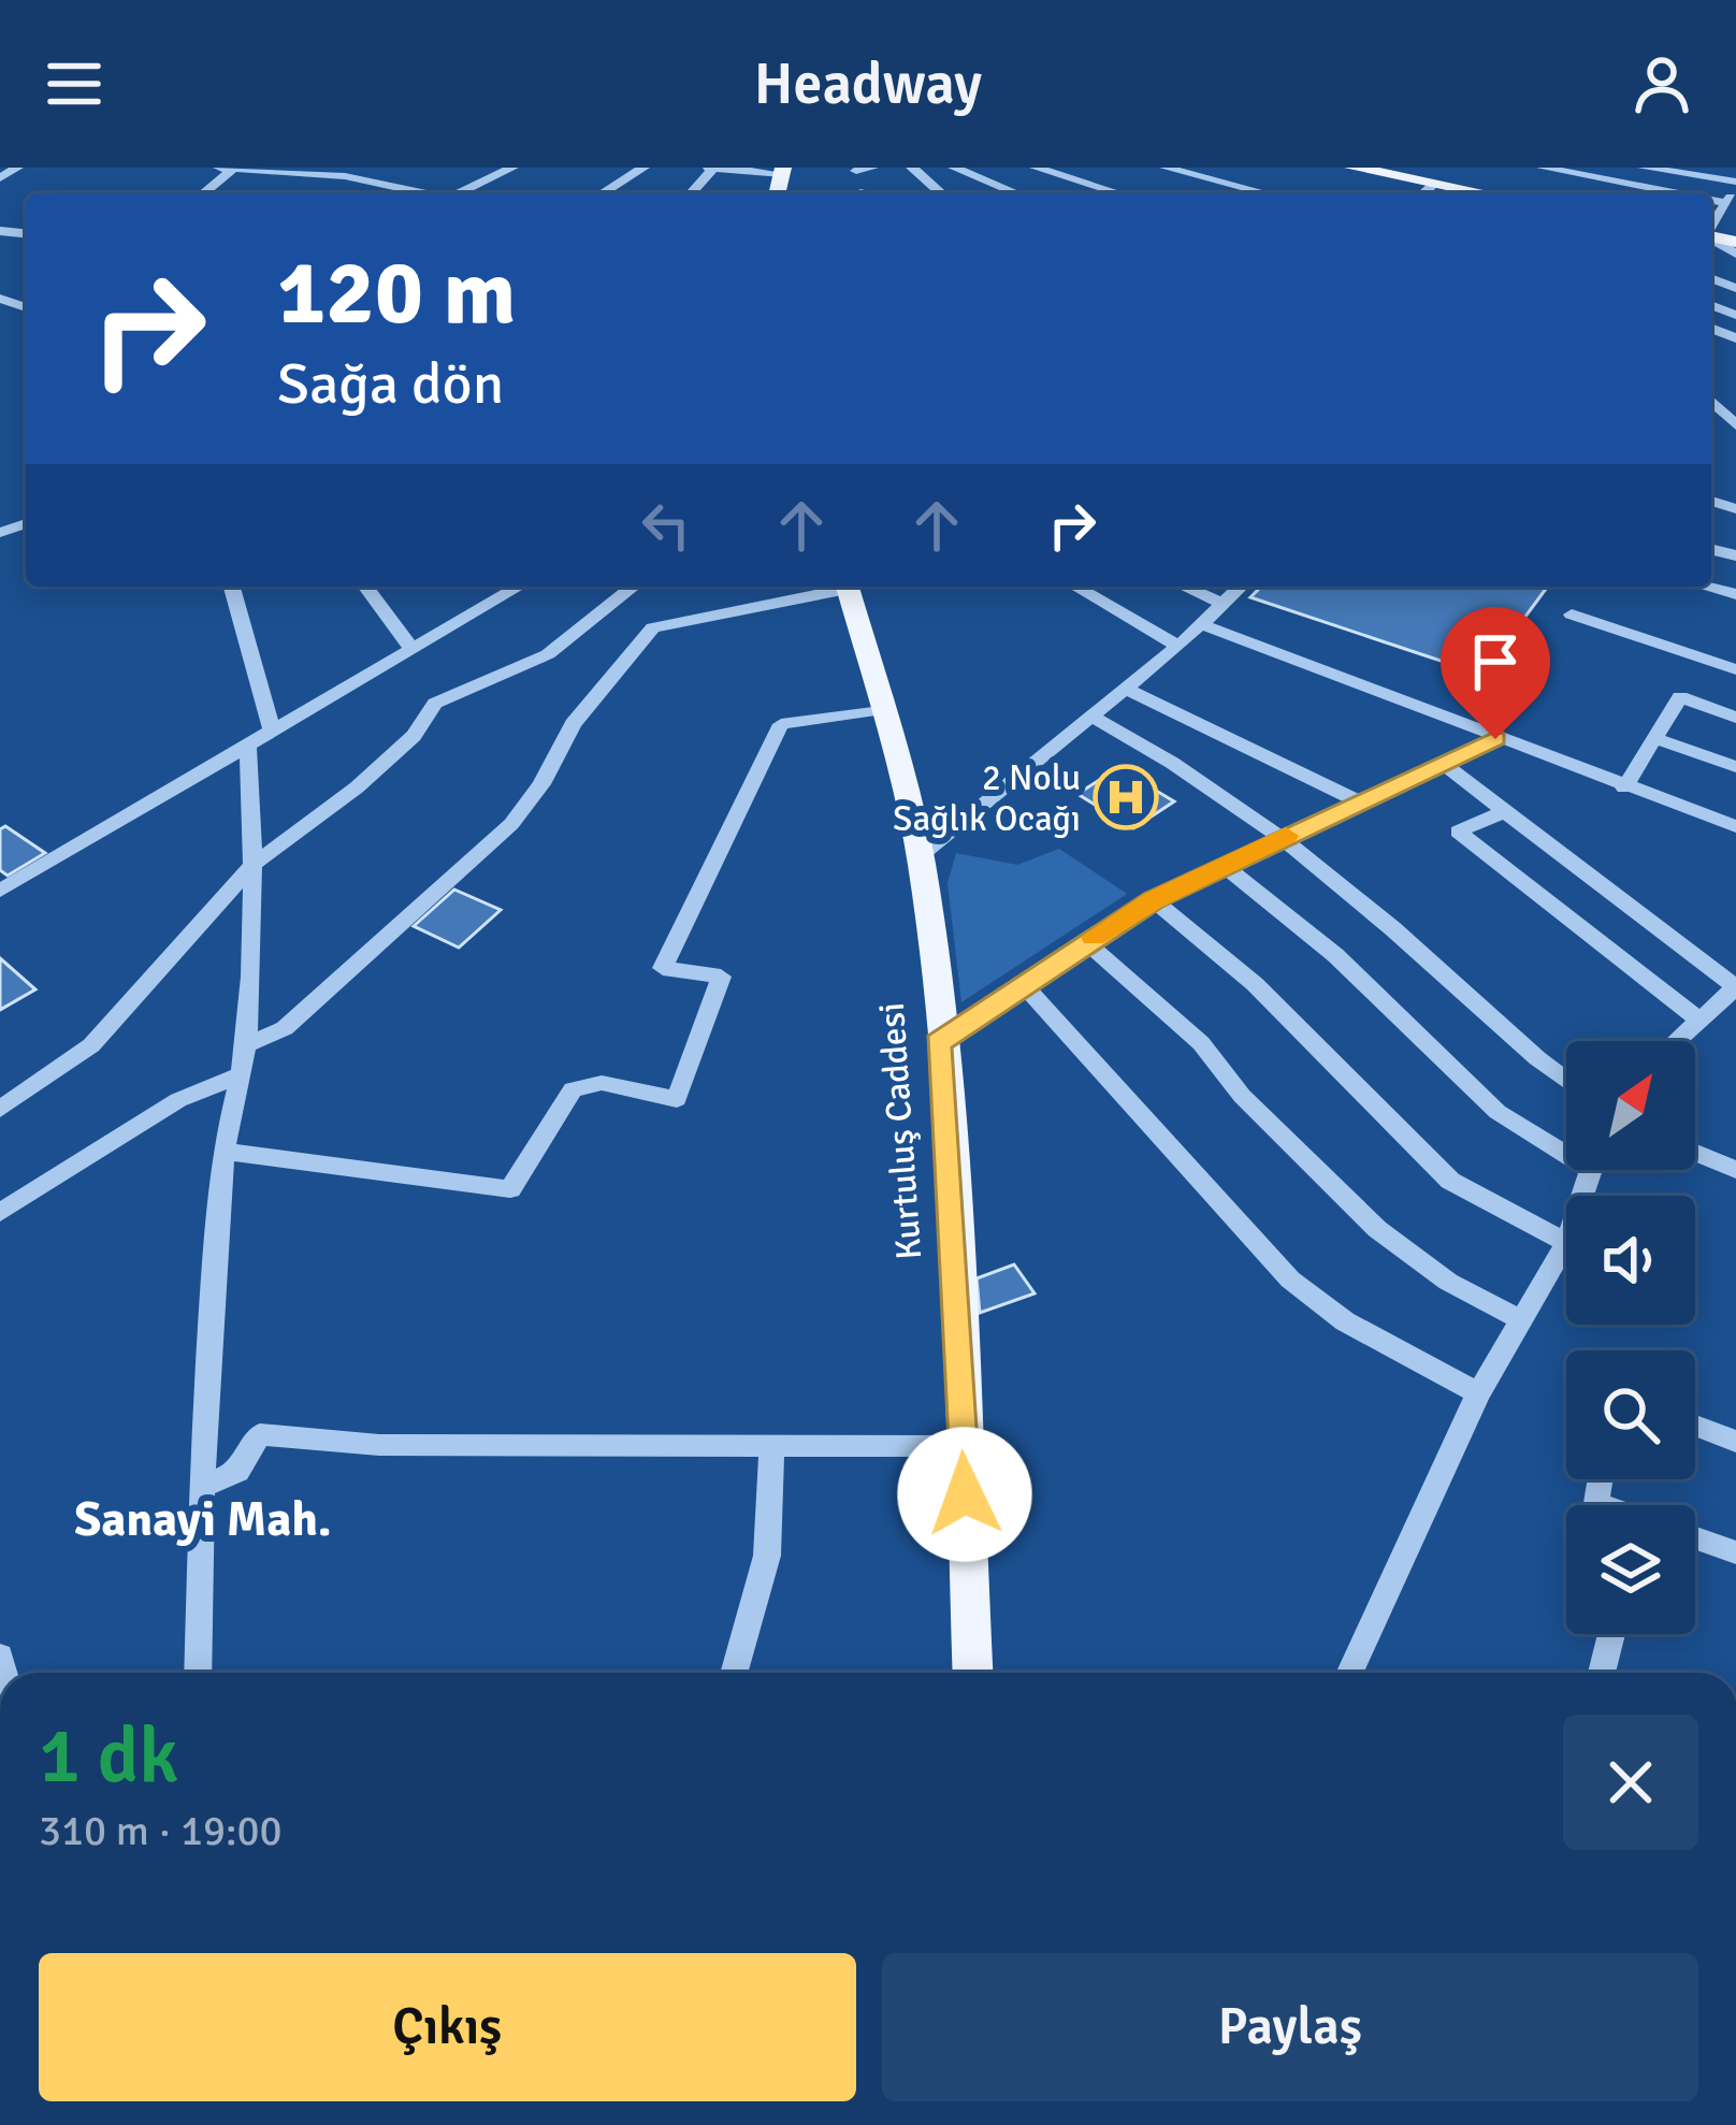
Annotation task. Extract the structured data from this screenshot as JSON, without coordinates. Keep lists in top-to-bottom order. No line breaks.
{"streets":{"main road":["Kurtuluş Caddesi"]},"districts":["Sanayi Mah."],"places":{"hospital":["2 Nolu Sağlık Ocağı"]},"north":"top right","page":{"header":"Headway","turn":["120 m","Sağa dön"],"heading":["1 dk","310 m · 19:00"],"buttons":["Çıkış","Paylaş"]}}
